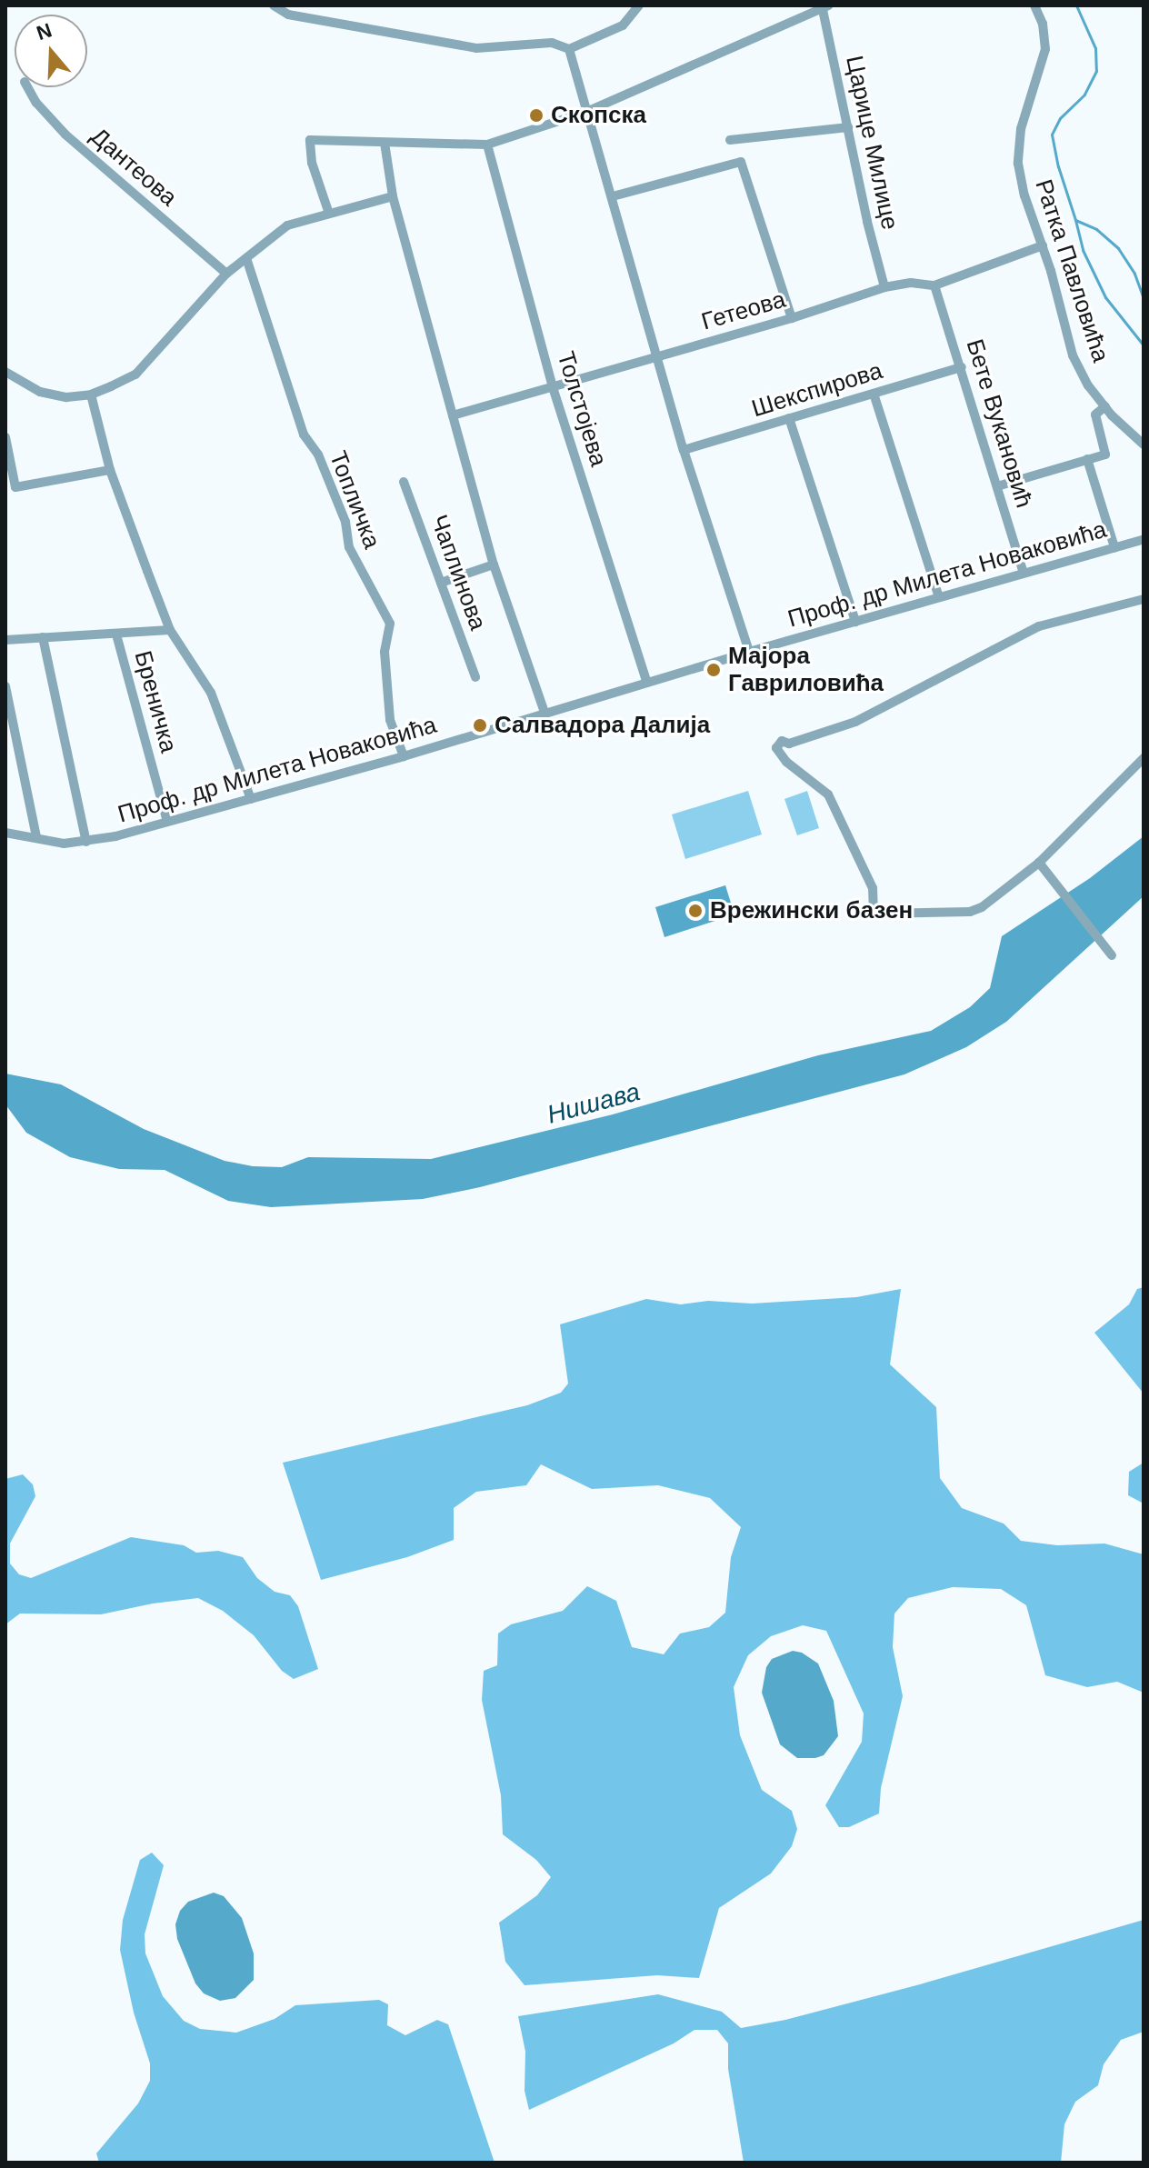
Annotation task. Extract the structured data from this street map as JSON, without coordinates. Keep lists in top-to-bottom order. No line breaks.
{"streets":{"street":["Царице Милице","Дантеова","Ратка Павловића","Гетеова","Шекспирова","Толстојева","Бете Вукановић","Топличка","Чаплинова","Проф. др Милета Новаковића","Бреничка"]},"crossings":[["Царице Милице","Гетеова"],["Ратка Павловића","Гетеова"],["Гетеова","Толстојева"],["Гетеова","Бете Вукановић"],["Шекспирова","Бете Вукановић"],["Толстојева","Проф. др Милета Новаковића"],["Бете Вукановић","Проф. др Милета Новаковића"],["Топличка","Проф. др Милета Новаковића"],["Проф. др Милета Новаковића","Бреничка"]],"water":["Нишава"],"places":["Скопска","Мајора Гавриловића","Салвадора Далија","Врежински базен"],"north":"top"}
